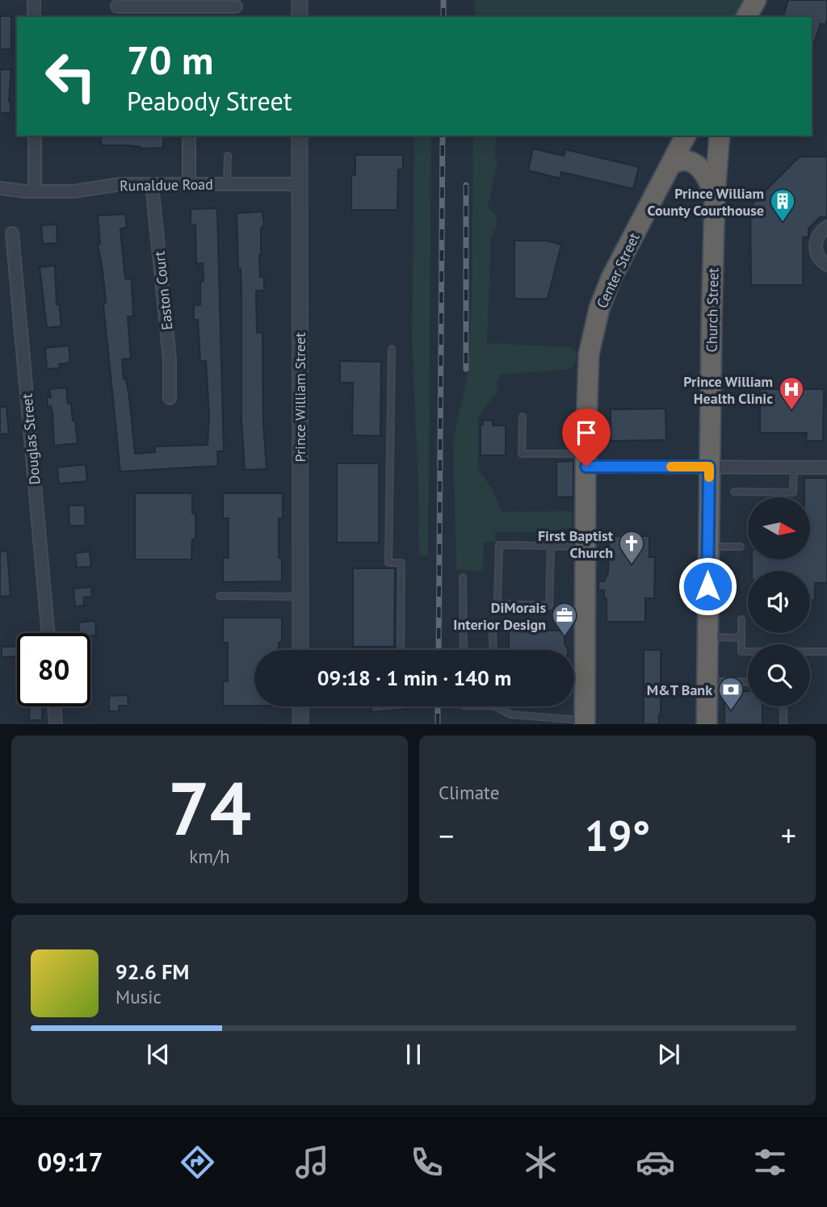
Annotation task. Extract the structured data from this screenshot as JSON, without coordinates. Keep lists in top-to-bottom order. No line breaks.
{"streets":{"highway":["Center Street","Church Street"],"street":["Runaldue Road","Easton Court","Prince William Street","Douglas Street"]},"crossings":[["Runaldue Road","Easton Court"],["Runaldue Road","Prince William Street"]],"places":{"building":["Prince William County Courthouse"],"hospital":["Prince William Health Clinic"],"church":["First Baptist Church"],"office":["DiMorais Interior Design"],"bank":["M&T Bank"]},"north":"right","page":{"turn":["70 m","Peabody Street"],"limit":"80","trip":"09:18 · 1 min · 140 m","tile":[["74","km/h"],"Climate"],"heat":["−","19°","+"],"song":["92.6 FM","Music"],"tabs":"09:17"}}
